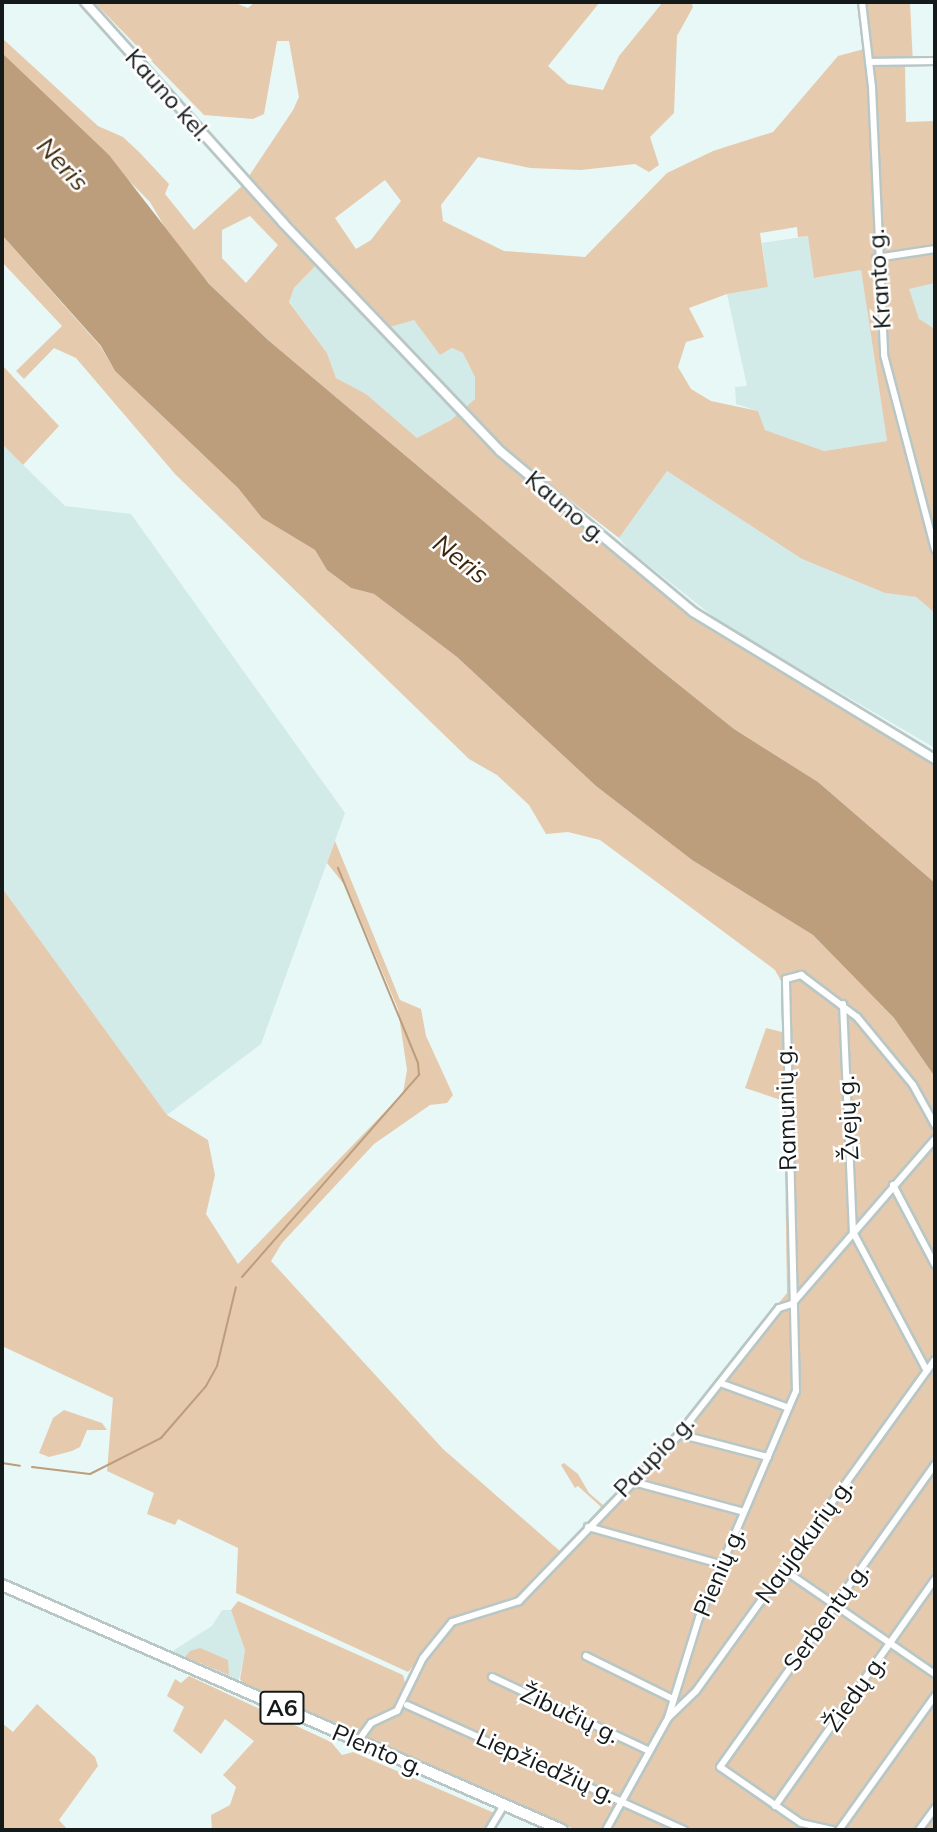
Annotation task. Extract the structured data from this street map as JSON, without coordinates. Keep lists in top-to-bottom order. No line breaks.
{"streets":{"highway":["A6","Plento g."],"main road":["Kauno kel.","Kauno g."],"street":["Kranto g.","Ramunių g.","Žvejų g.","Paupio g.","Naujakurių g.","Pienių g.","Serbentų g.","Žiedų g.","Žibučių g.","Liepžiedžių g."]},"crossings":[["Kauno kel.","Kauno g."],["Ramunių g.","Žvejų g."],["Ramunių g.","Paupio g."],["Ramunių g.","Pienių g."],["Žvejų g.","Paupio g."],["Paupio g.","Pienių g."],["Paupio g.","Plento g."],["Naujakurių g.","Pienių g."],["Pienių g.","Žibučių g."],["Pienių g.","Liepžiedžių g."],["Serbentų g.","Žiedų g."]],"water":["Neris"]}
